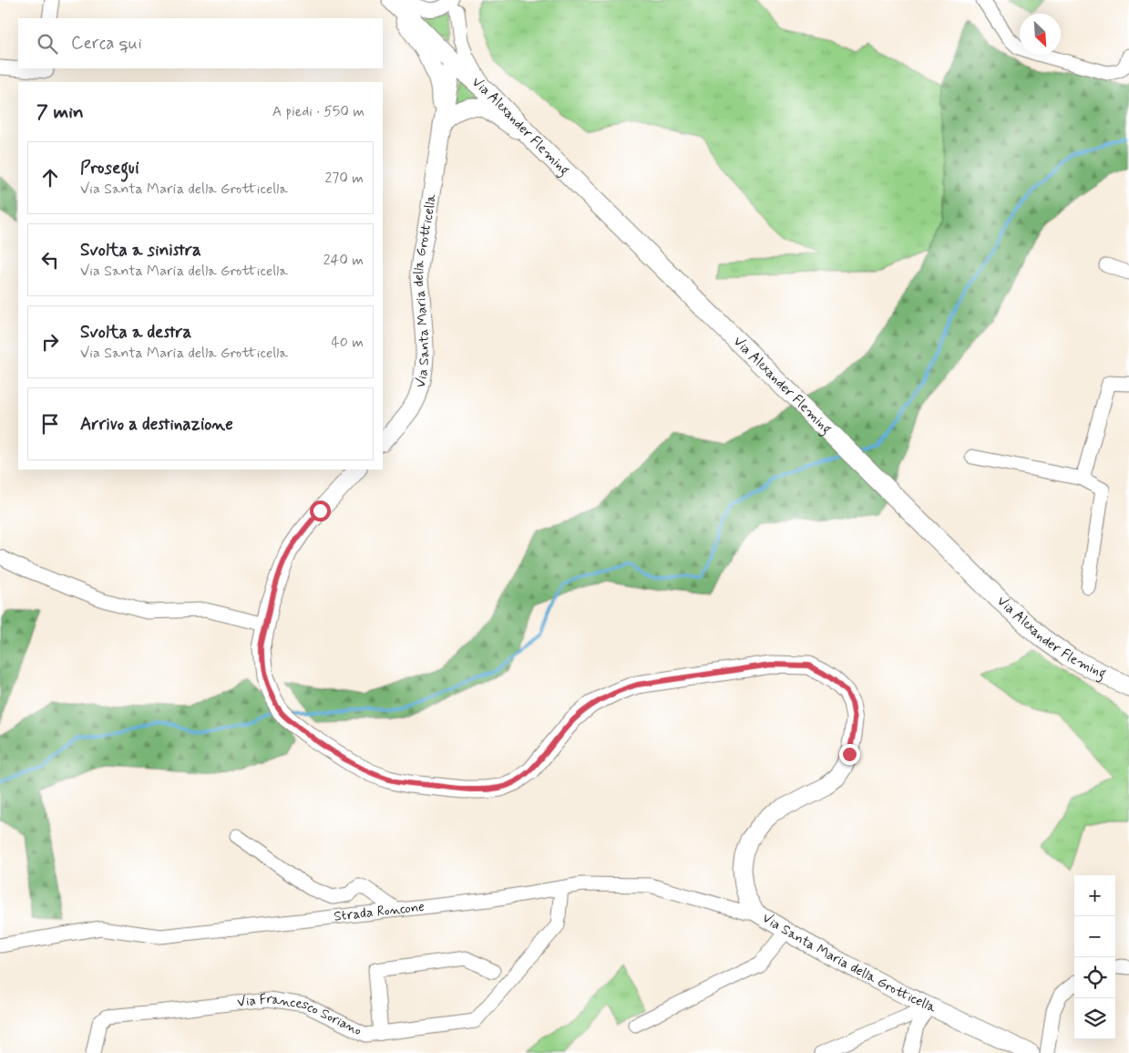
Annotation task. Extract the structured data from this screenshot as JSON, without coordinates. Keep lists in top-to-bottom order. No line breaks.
{"streets":{"main road":["Via Alexander Fleming"],"street":["Via Santa Maria della Grotticella","Strada Roncone","Via Francesco Soriano"]},"crossings":[["Via Santa Maria della Grotticella","Strada Roncone"],["Strada Roncone","Via Francesco Soriano"]],"north":"bottom right","page":{"search":"Cerca qui","heading":["7 min","A piedi · 550 m"],"list":[["Prosegui","Via Santa Maria della Grotticella","270 m"],["Svolta a sinistra","Via Santa Maria della Grotticella","240 m"],["Svolta a destra","Via Santa Maria della Grotticella","40 m"],"Arrivo a destinazione"],"map_buttons":["+","−"]}}
